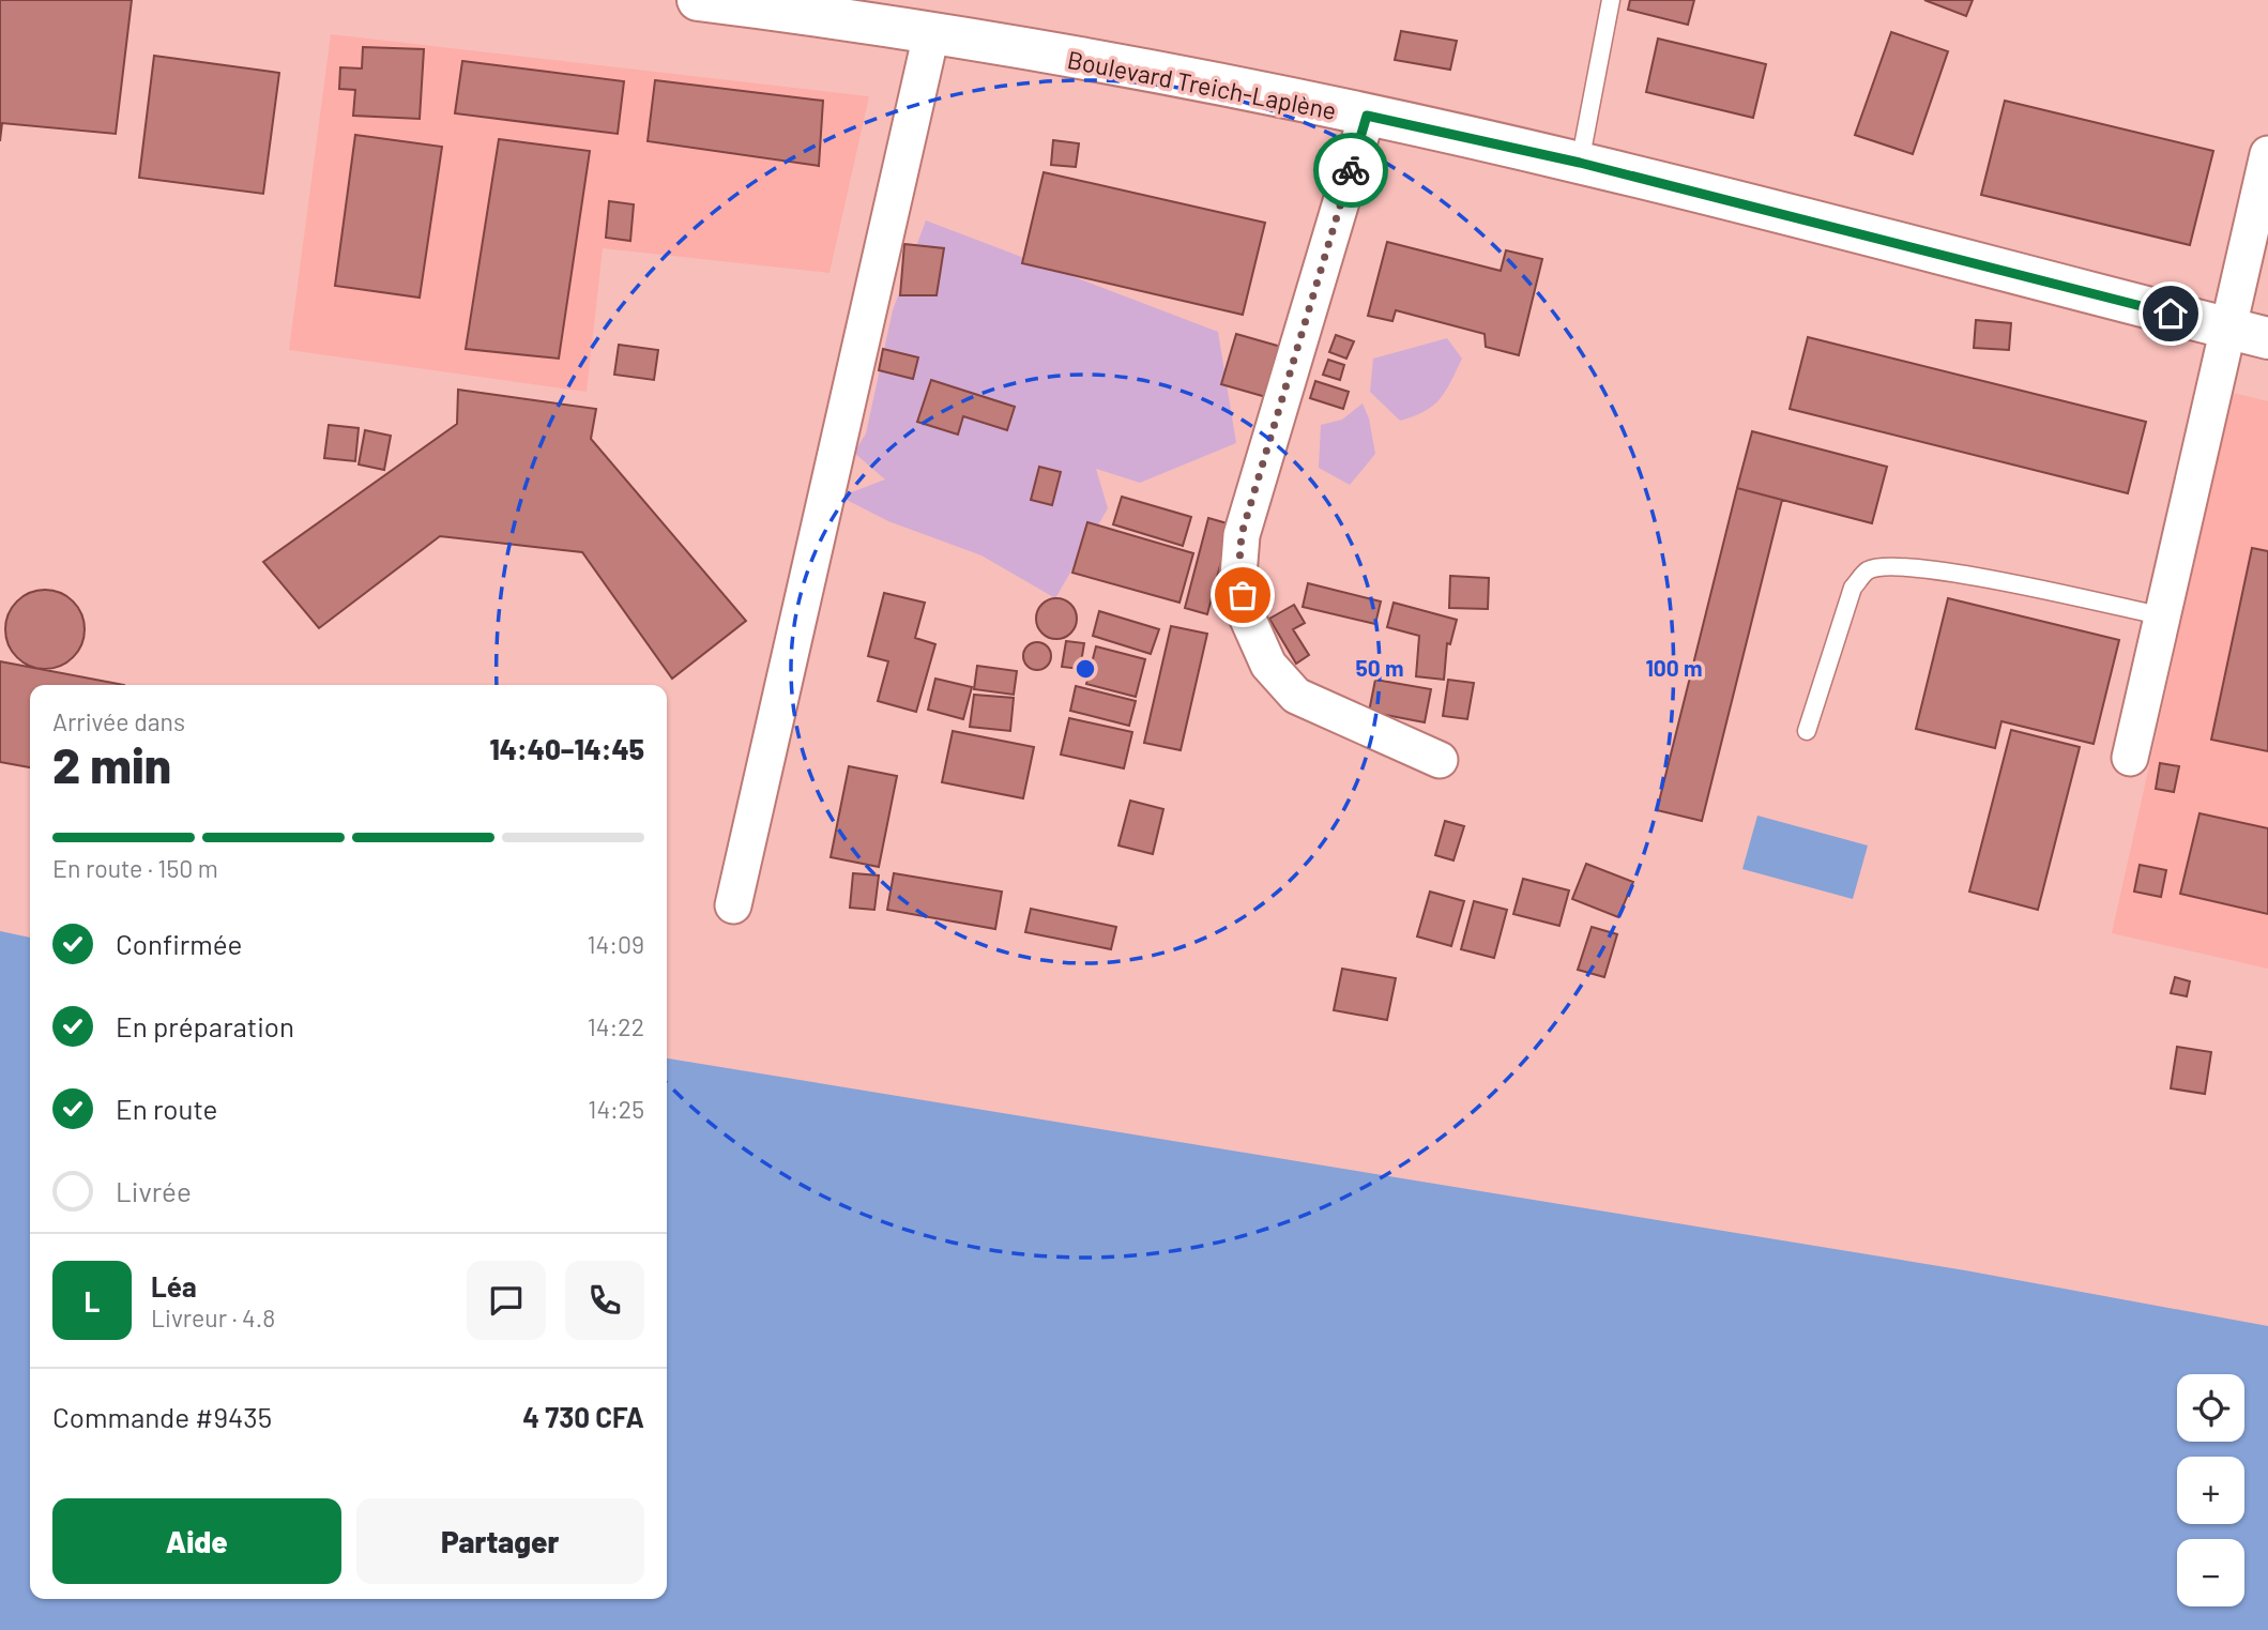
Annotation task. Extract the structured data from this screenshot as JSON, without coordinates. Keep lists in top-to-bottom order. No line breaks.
{"streets":{"street":["Boulevard Treich-Laplène"]},"page":{"heading":["2 min","Arrivée dans","14:40–14:45"],"panel":["Léa","Livreur · 4.8","Commande #9435","4 730 CFA"],"bar":"En route · 150 m","list":[["Confirmée","14:09"],["En préparation","14:22"],["En route","14:25"],"Livrée"],"round":"L","map_buttons":["+","−"],"buttons":["Aide","Partager"]},"rings":["50 m","100 m"]}
